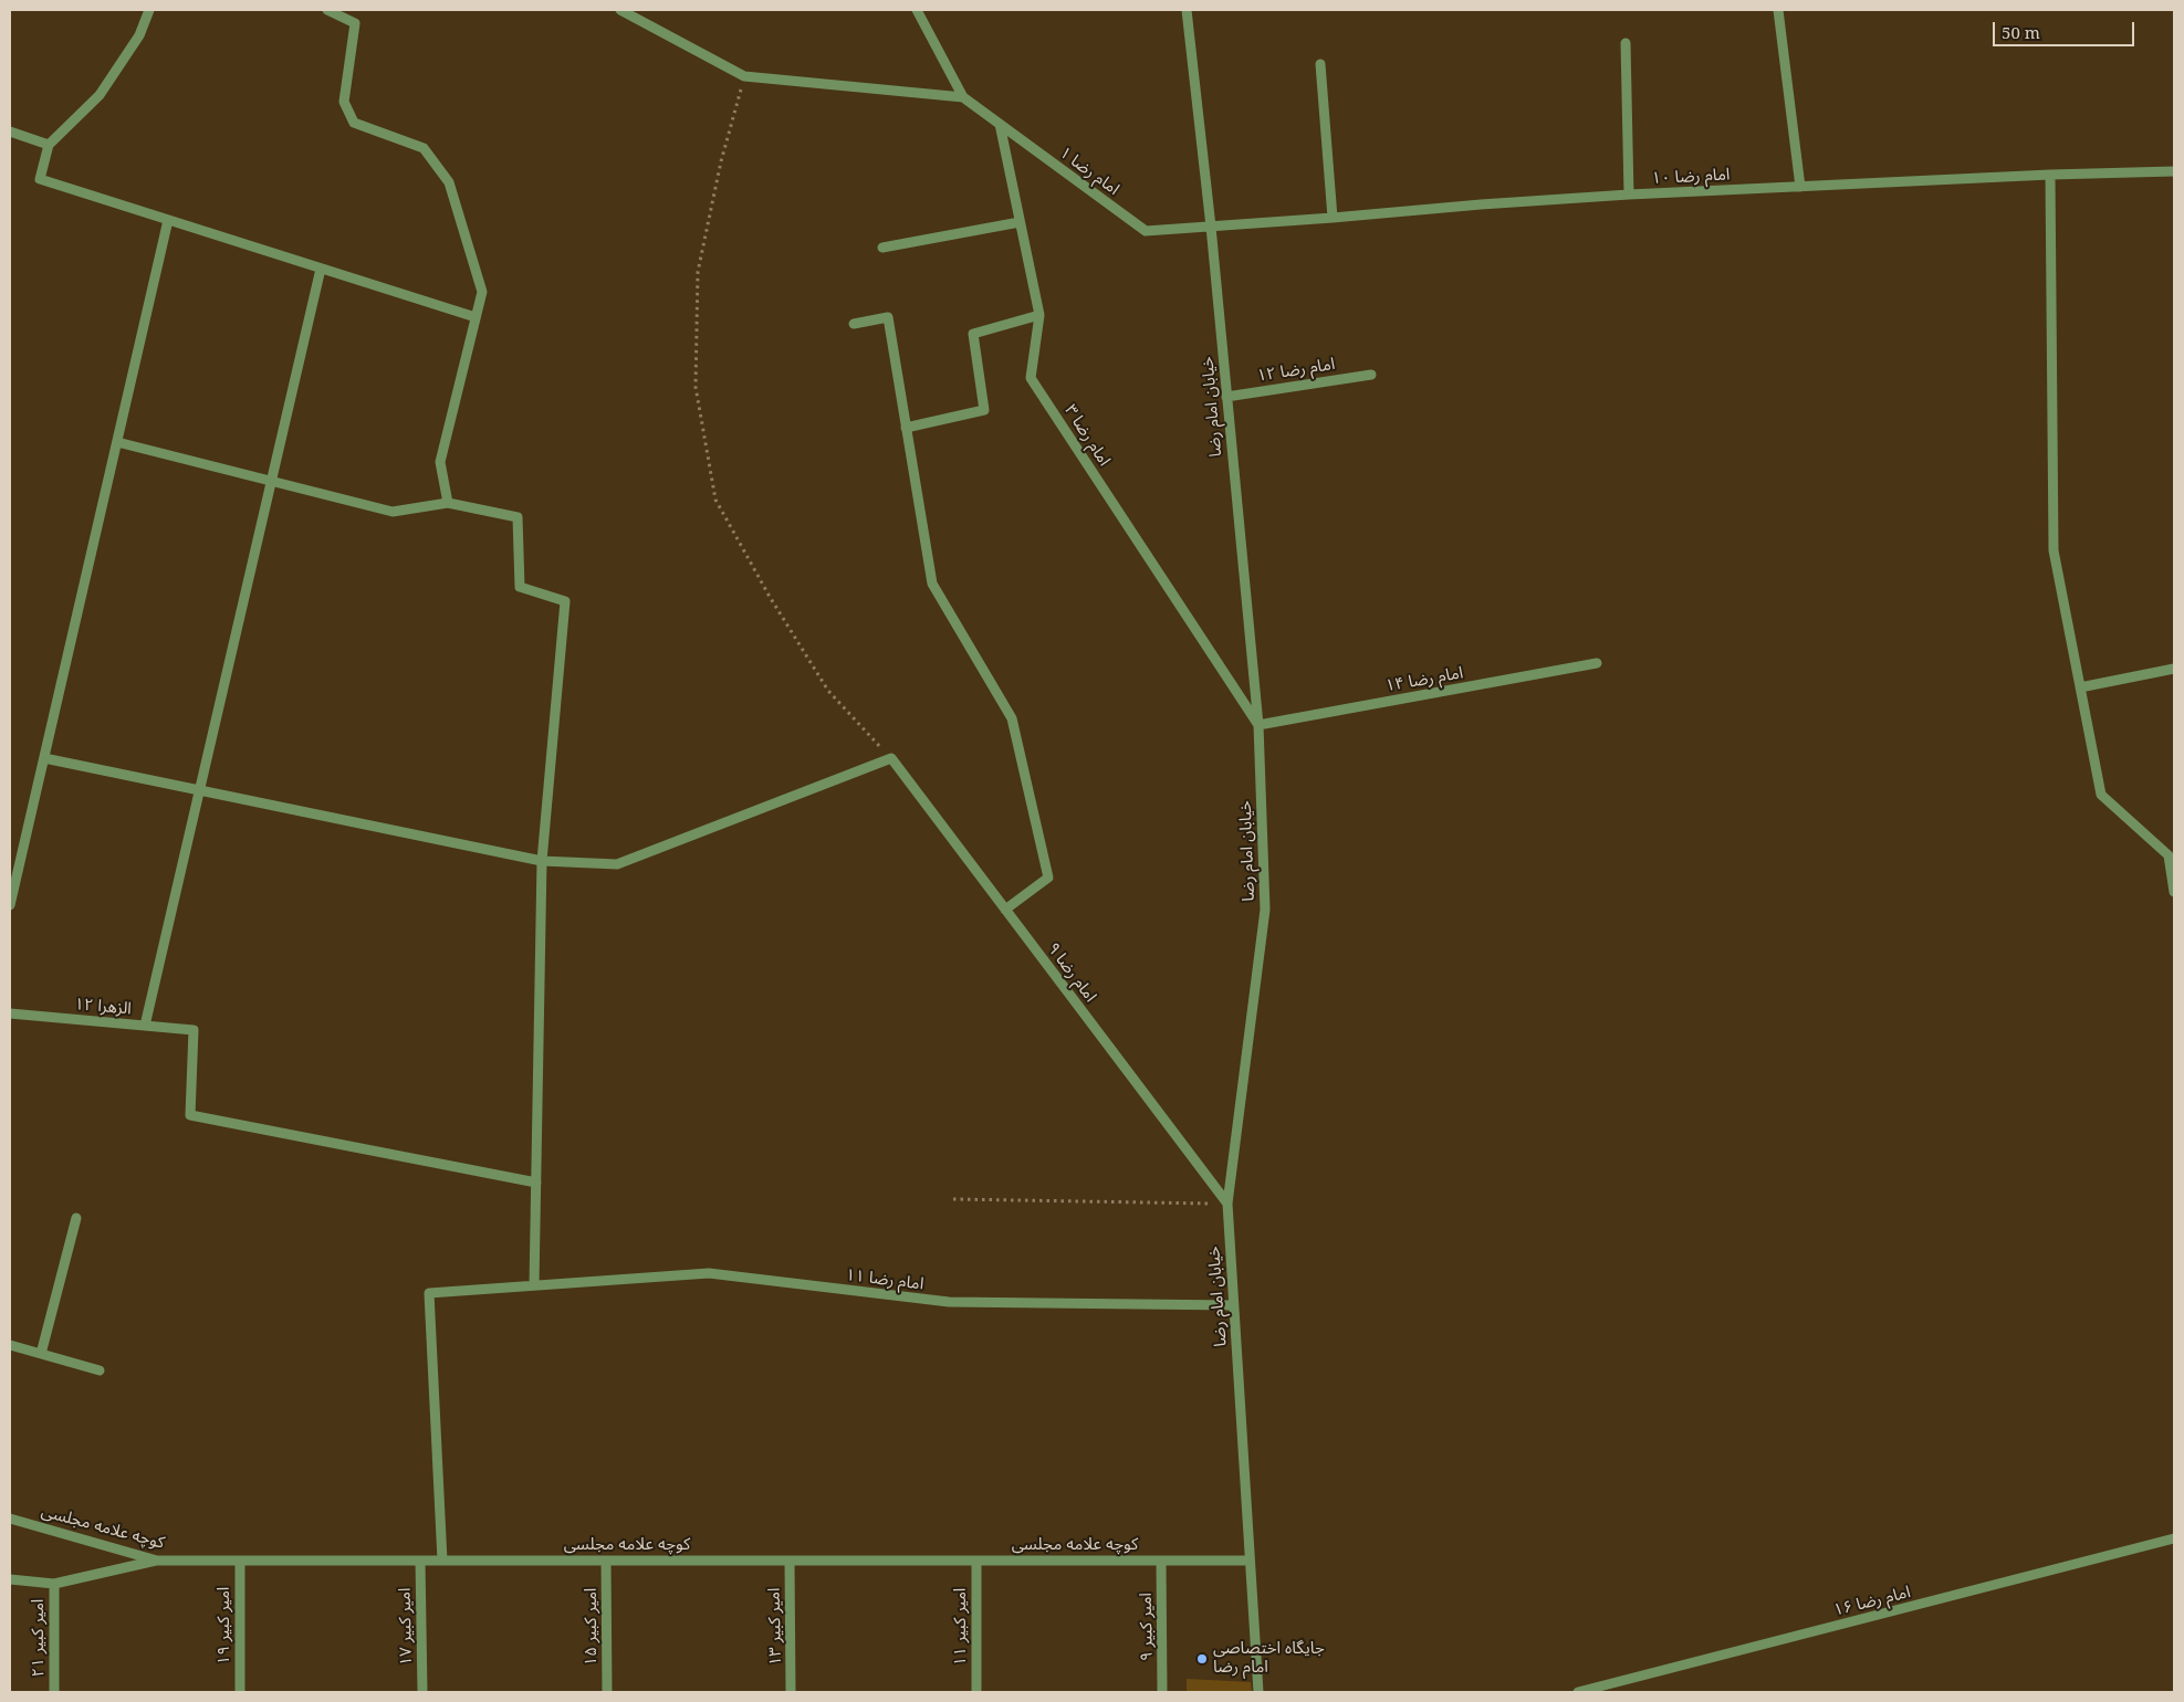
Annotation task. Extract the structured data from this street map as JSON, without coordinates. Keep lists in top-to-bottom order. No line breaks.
{"streets":{"street":["امام رضا ۱","امام رضا ۱۰","امام رضا ۱۲","خیابان امام رضا","امام رضا ۳","امام رضا ۱۴","امام رضا ۹","الزهرا ۱۲","امام رضا ۱۱","کوچه علامه مجلسی","امام رضا ۱۶","امیر کبیر ۱۹","امیر کبیر ۱۷","امیر کبیر ۱۵","امیر کبیر ۱۳","امیر کبیر ۱۱","امیر کبیر ۹","امیر کبیر ۲۱"]},"crossings":[["امام رضا ۱","امام رضا ۱۰"],["امام رضا ۱","خیابان امام رضا"],["امام رضا ۱","امام رضا ۳"],["امام رضا ۱۰","خیابان امام رضا"],["امام رضا ۱۲","خیابان امام رضا"],["خیابان امام رضا","امام رضا ۳"],["خیابان امام رضا","امام رضا ۱۴"],["خیابان امام رضا","امام رضا ۹"],["خیابان امام رضا","امام رضا ۱۱"],["خیابان امام رضا","کوچه علامه مجلسی"],["امام رضا ۳","امام رضا ۱۴"],["امام رضا ۱۱","کوچه علامه مجلسی"],["کوچه علامه مجلسی","امیر کبیر ۱۹"],["کوچه علامه مجلسی","امیر کبیر ۱۷"],["کوچه علامه مجلسی","امیر کبیر ۱۵"],["کوچه علامه مجلسی","امیر کبیر ۱۳"],["کوچه علامه مجلسی","امیر کبیر ۱۱"],["کوچه علامه مجلسی","امیر کبیر ۹"]],"places":["جایگاه اختصاصی امام رضا"],"scale_bar":"50 m"}
